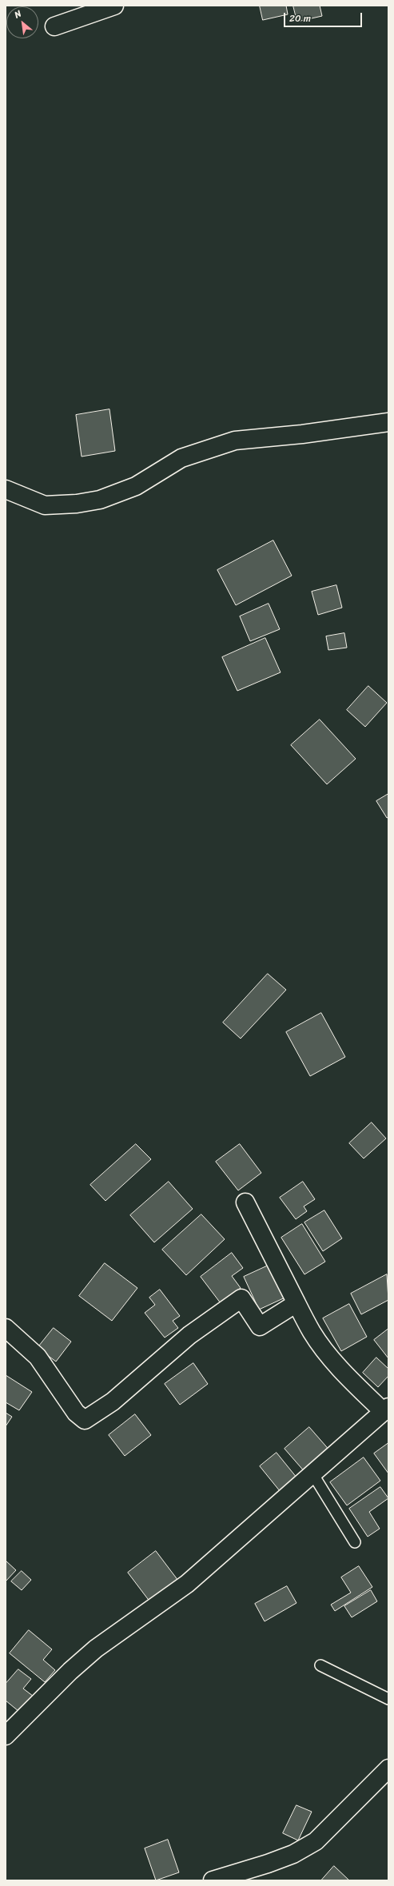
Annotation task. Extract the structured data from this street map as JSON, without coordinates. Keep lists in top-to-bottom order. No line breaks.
{"scale_bar":"20 m","north":"top left"}
